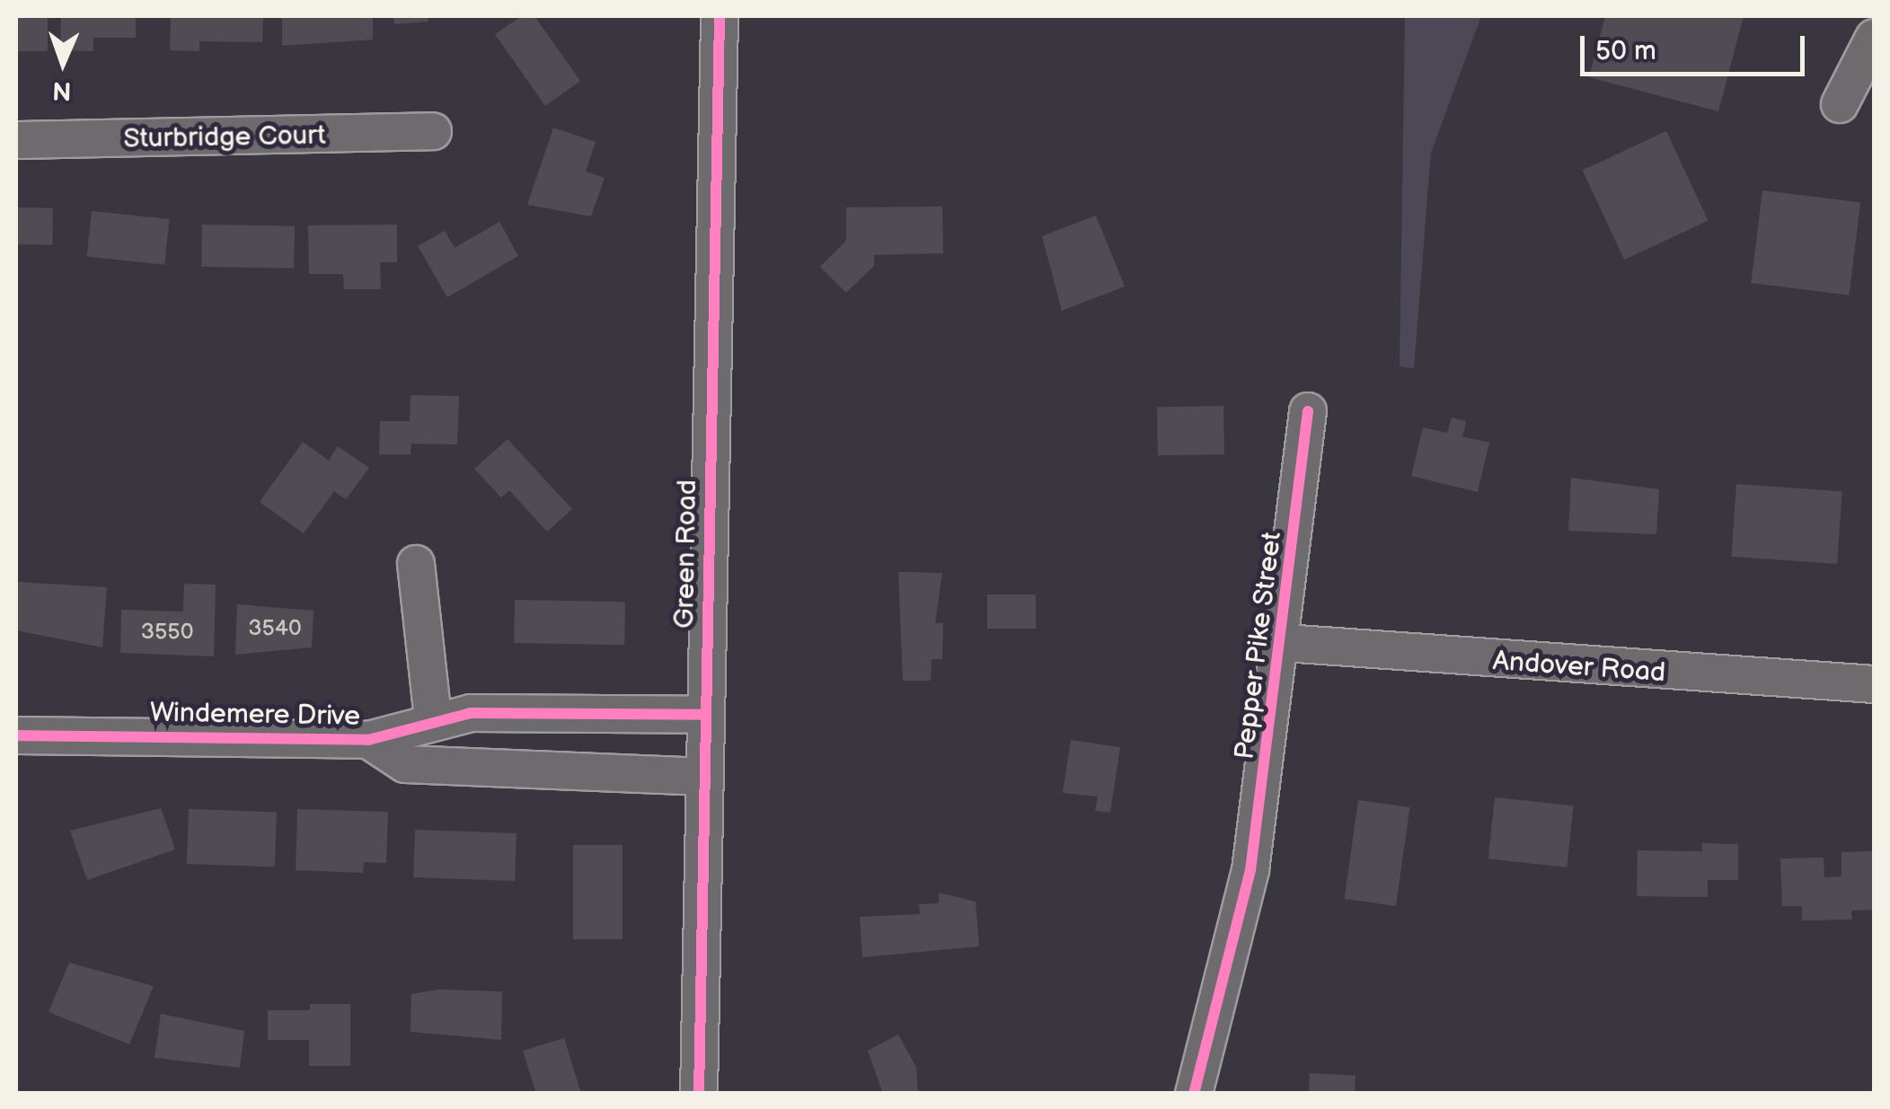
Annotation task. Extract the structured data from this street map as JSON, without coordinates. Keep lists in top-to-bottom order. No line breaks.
{"streets":{"street":["Sturbridge Court","Green Road","Pepper Pike Street","Andover Road","Windemere Drive"]},"crossings":[["Green Road","Windemere Drive"],["Pepper Pike Street","Andover Road"]],"house_numbers":["3540","3550"],"scale_bar":"50 m","north":"bottom"}
